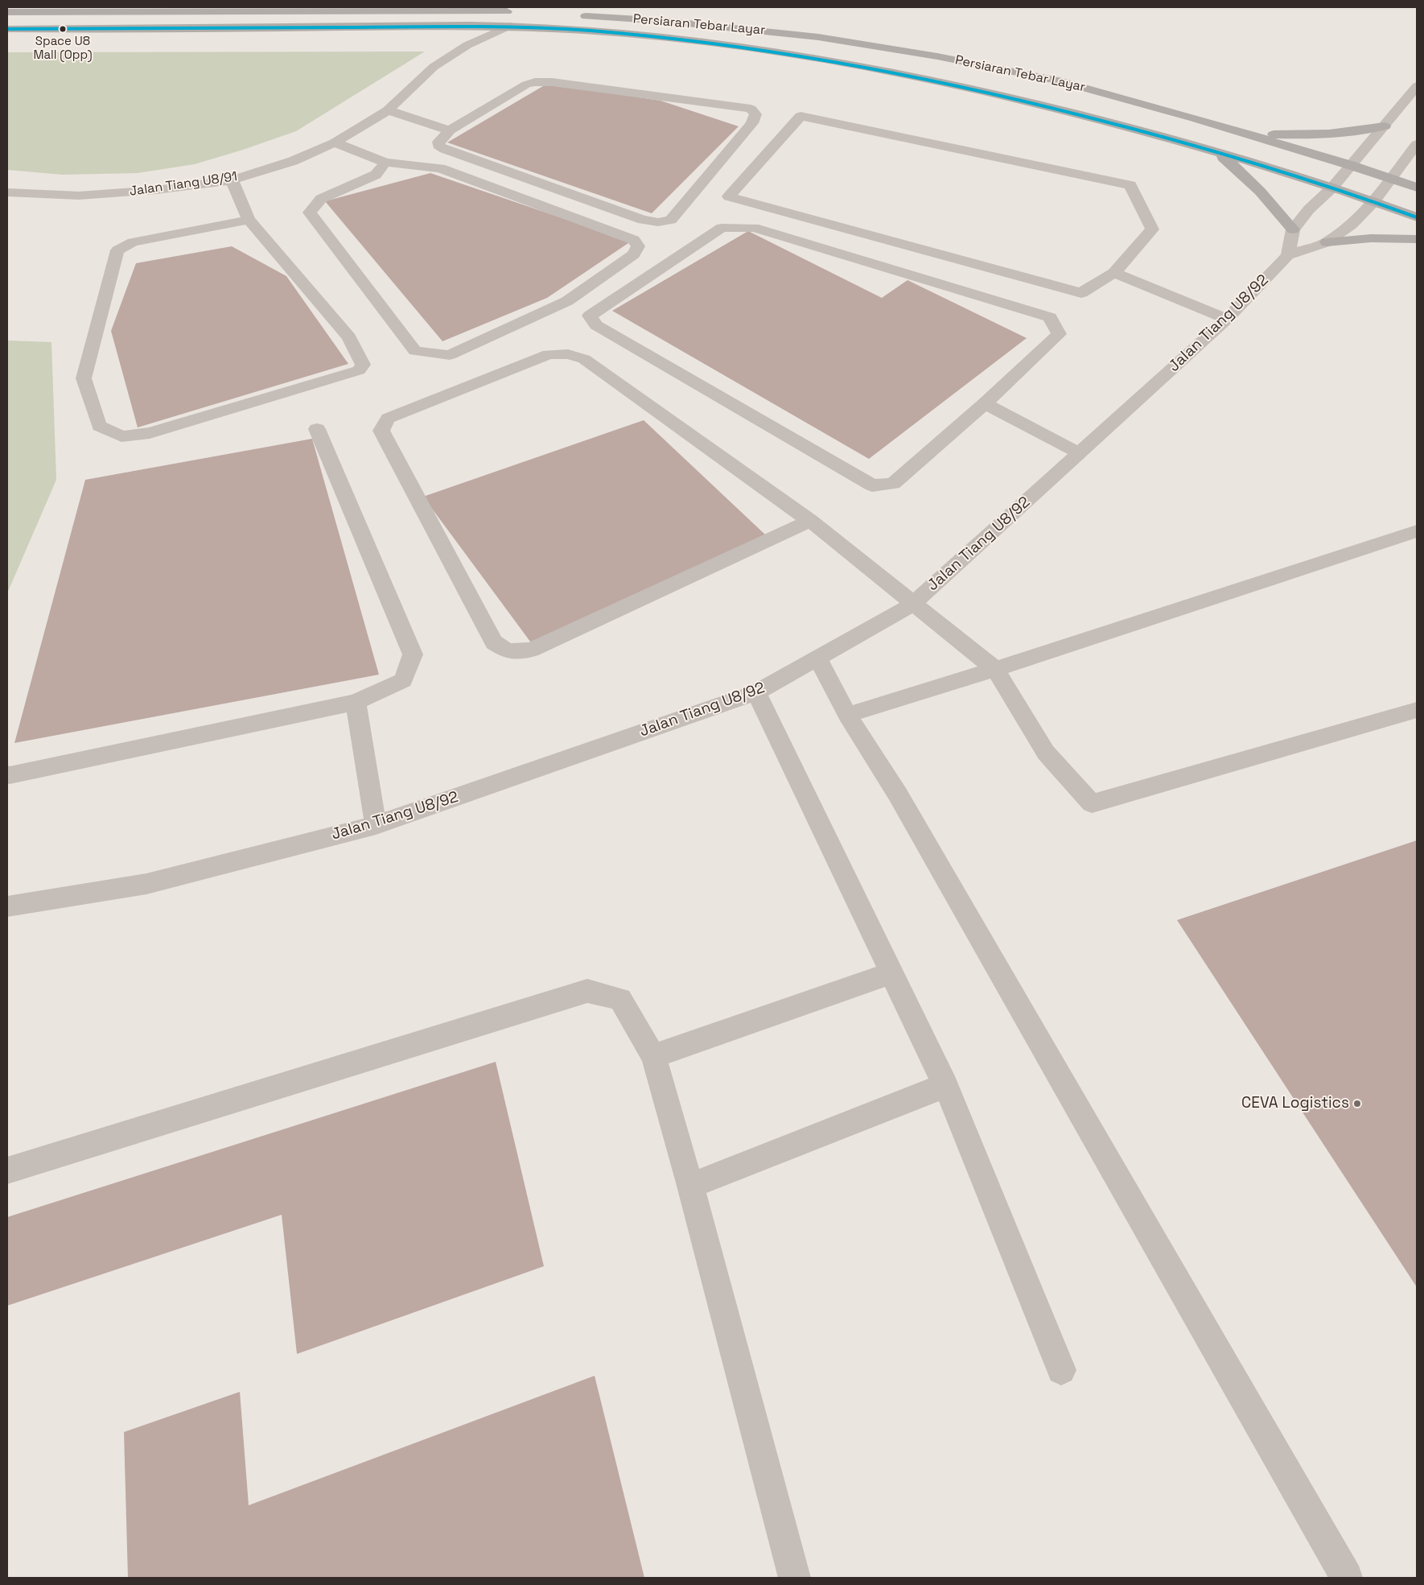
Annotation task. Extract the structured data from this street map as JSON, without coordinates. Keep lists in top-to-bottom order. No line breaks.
{"streets":{"main road":["Persiaran Tebar Layar"],"street":["Jalan Tiang U8/91","Jalan Tiang U8/92"]},"crossings":[["Persiaran Tebar Layar","Jalan Tiang U8/91"],["Persiaran Tebar Layar","Jalan Tiang U8/92"]],"places":["Space U8 Mall (Opp)","CEVA Logistics"]}
